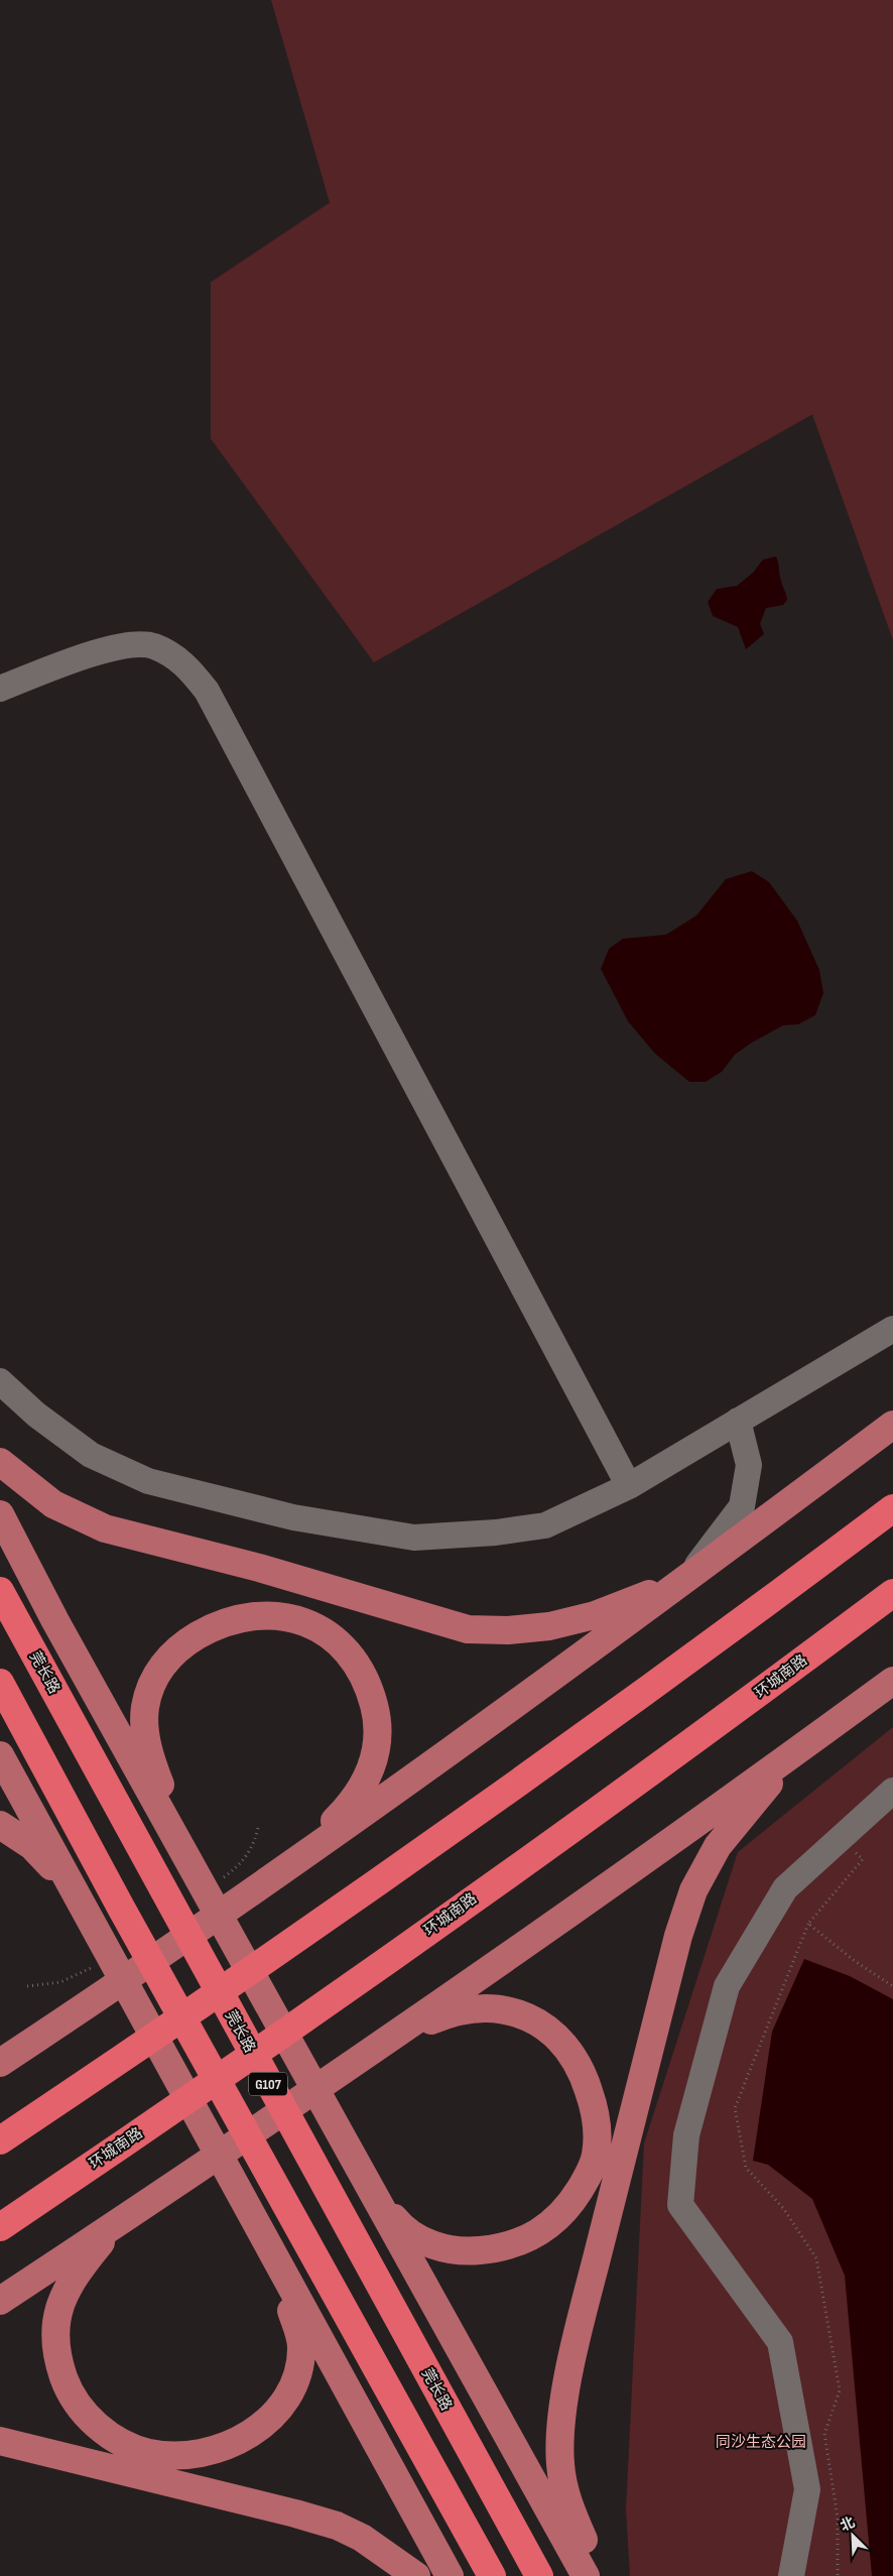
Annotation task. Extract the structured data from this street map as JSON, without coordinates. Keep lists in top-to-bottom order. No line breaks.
{"streets":{"highway":["莞长路","环城南路","G107"]},"parks":["同沙生态公园"],"north":"top left"}
